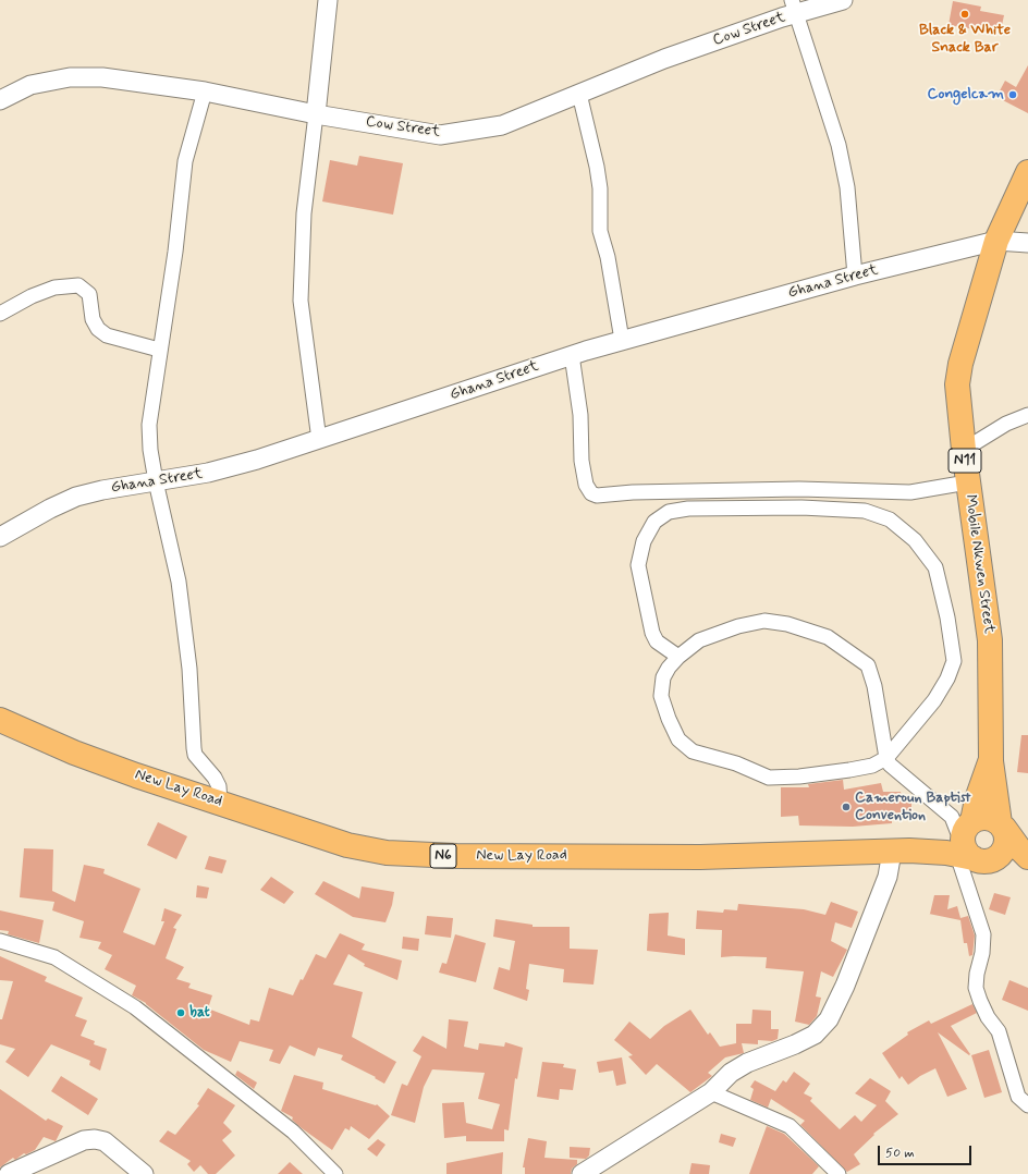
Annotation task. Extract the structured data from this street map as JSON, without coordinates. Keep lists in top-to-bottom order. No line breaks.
{"streets":{"highway":["N11","Mobile Nkwen Street","New Lay Road","N6"],"street":["Cow Street","Ghana Street"]},"crossings":[["Ghana Street","Mobile Nkwen Street"],["N11","Mobile Nkwen Street"],["N11","N6"],["New Lay Road","N6"]],"places":["Black & White Snack Bar","Congelcam","Cameroun Baptist Convention","bat"],"scale_bar":"50 m"}
